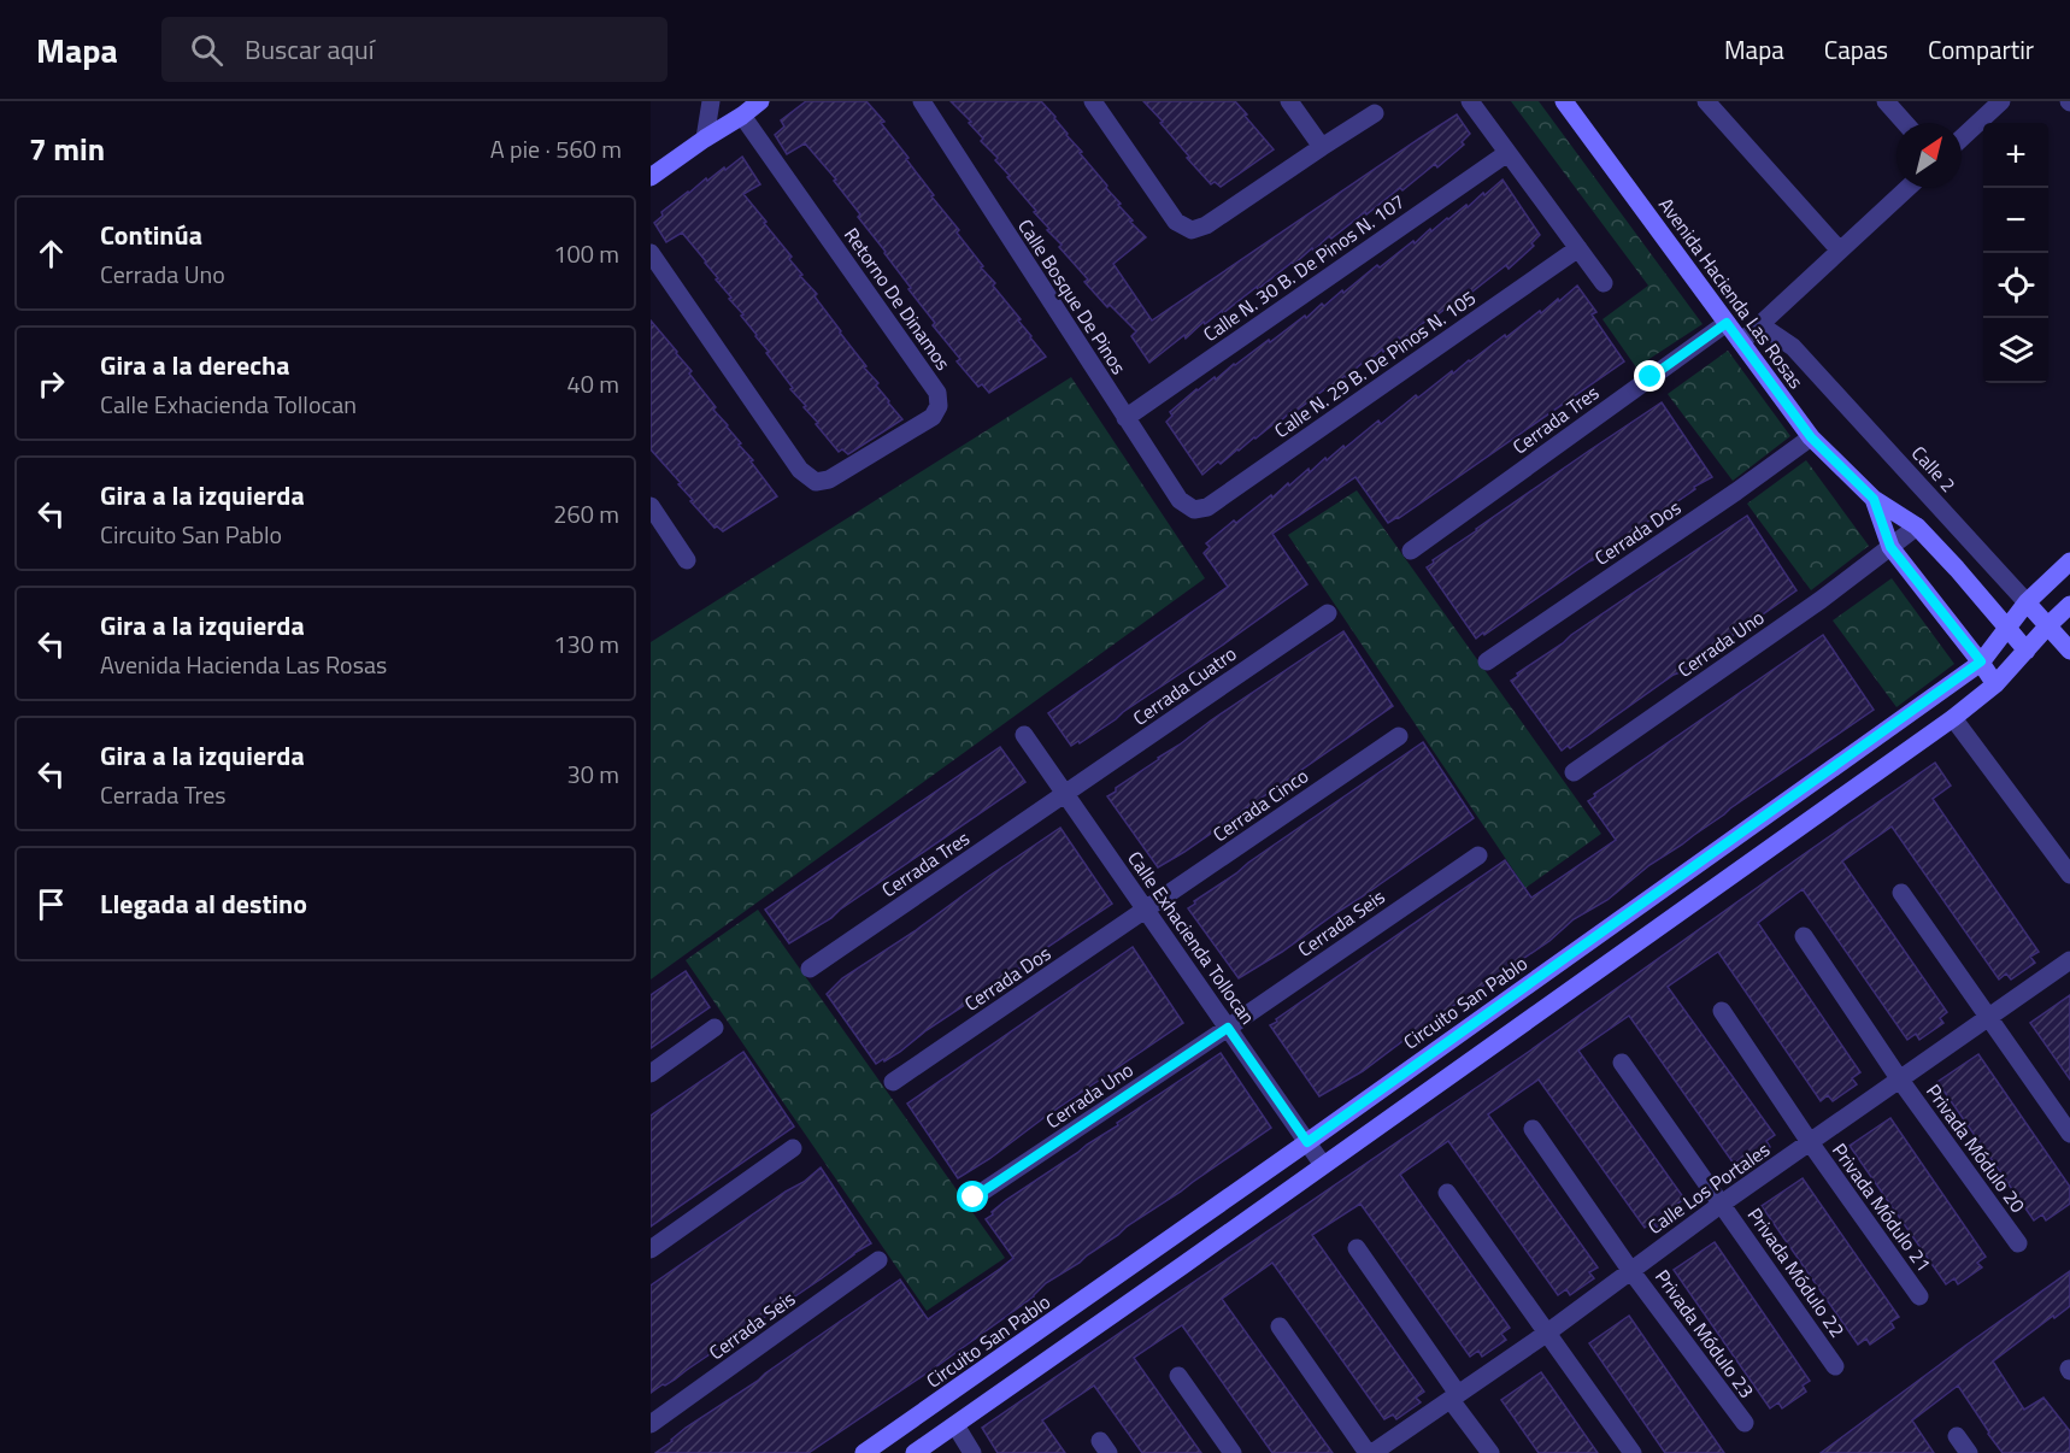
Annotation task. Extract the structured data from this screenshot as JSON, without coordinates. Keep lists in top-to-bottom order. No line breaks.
{"streets":{"street":["Calle N. 30 B. De Pinos N. 107","Avenida Hacienda Las Rosas","Calle Bosque De Pinos","Retorno De Dinamos","Calle N. 29 B. De Pinos N. 105","Cerrada Tres","Calle 2","Cerrada Dos","Cerrada Uno","Cerrada Cuatro","Cerrada Cinco","Cerrada Seis","Calle Exhacienda Tollocan","Circuito San Pablo","Privada Módulo 20","Calle Los Portales","Privada Módulo 21","Privada Módulo 22","Privada Módulo 23"]},"crossings":[["Calle N. 30 B. De Pinos N. 107","Calle Bosque De Pinos"],["Avenida Hacienda Las Rosas","Cerrada Tres"],["Avenida Hacienda Las Rosas","Cerrada Dos"],["Avenida Hacienda Las Rosas","Cerrada Uno"],["Avenida Hacienda Las Rosas","Circuito San Pablo"],["Calle Bosque De Pinos","Calle N. 29 B. De Pinos N. 105"],["Cerrada Tres","Cerrada Cuatro"],["Cerrada Tres","Calle Exhacienda Tollocan"],["Calle 2","Circuito San Pablo"],["Cerrada Dos","Cerrada Cinco"],["Cerrada Dos","Calle Exhacienda Tollocan"],["Cerrada Uno","Cerrada Seis"],["Cerrada Uno","Calle Exhacienda Tollocan"],["Cerrada Cuatro","Calle Exhacienda Tollocan"],["Cerrada Cinco","Calle Exhacienda Tollocan"],["Cerrada Seis","Calle Exhacienda Tollocan"],["Calle Exhacienda Tollocan","Circuito San Pablo"],["Privada Módulo 20","Calle Los Portales"],["Calle Los Portales","Privada Módulo 21"],["Calle Los Portales","Privada Módulo 22"],["Calle Los Portales","Privada Módulo 23"]],"north":"top right","page":{"header":"Mapa","search":"Buscar aquí","nav":["Mapa","Capas","Compartir"],"heading":["7 min","A pie · 560 m"],"map_buttons":["+","−"],"list":[["Continúa","Cerrada Uno","100 m"],["Gira a la derecha","Calle Exhacienda Tollocan","40 m"],["Gira a la izquierda","Circuito San Pablo","260 m"],["Gira a la izquierda","Avenida Hacienda Las Rosas","130 m"],["Gira a la izquierda","Cerrada Tres","30 m"],"Llegada al destino"]}}
